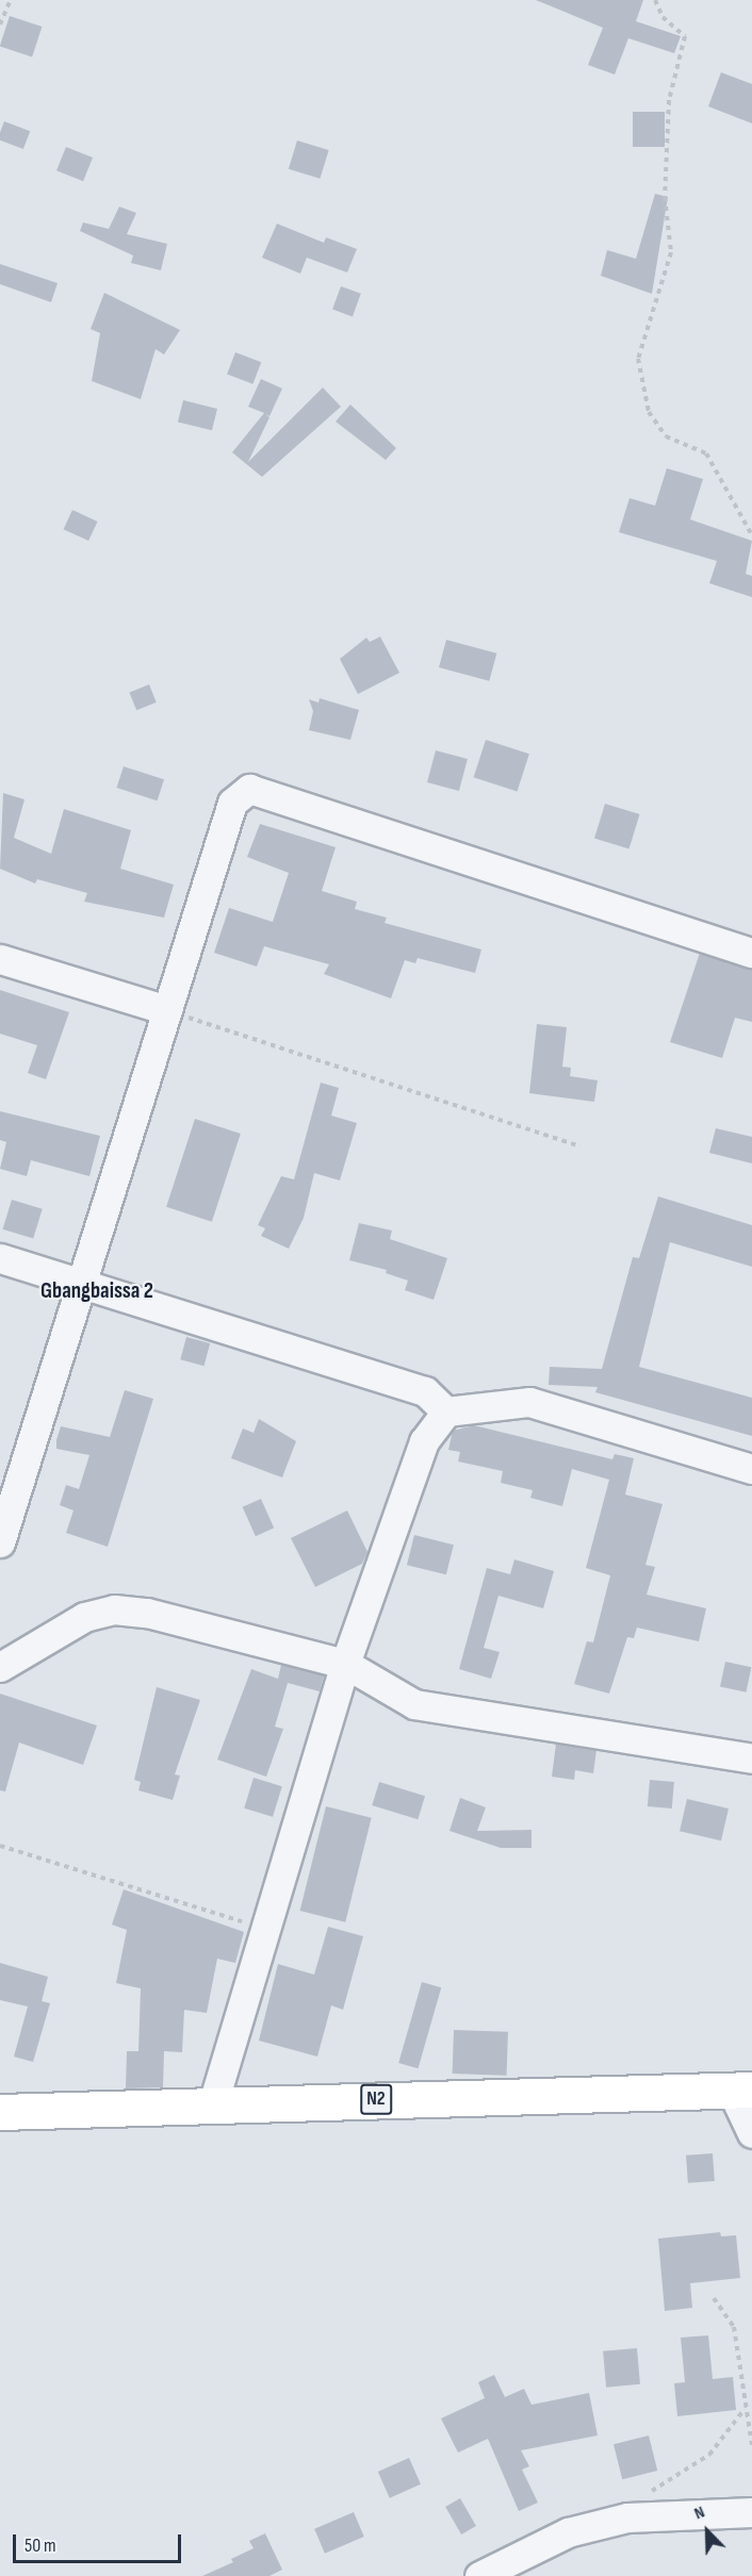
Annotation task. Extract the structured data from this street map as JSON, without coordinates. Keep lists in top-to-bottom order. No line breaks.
{"streets":{"highway":["N2"]},"districts":["Gbangbaissa 2"],"scale_bar":"50 m","north":"top left"}
